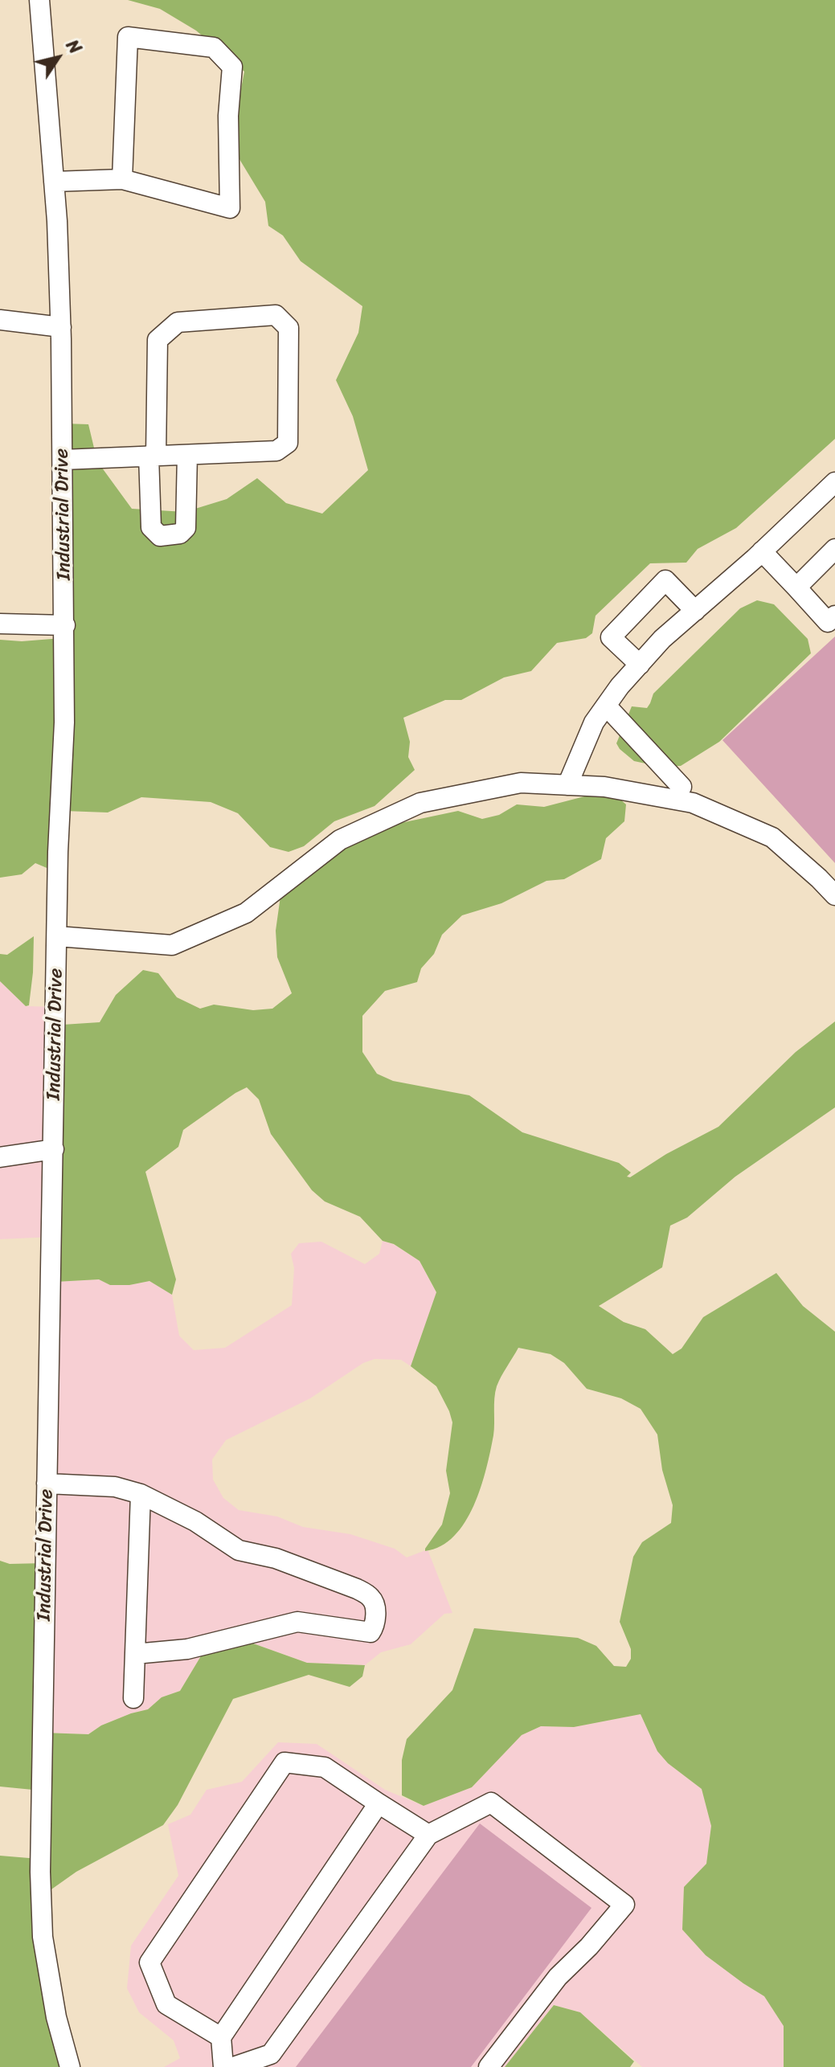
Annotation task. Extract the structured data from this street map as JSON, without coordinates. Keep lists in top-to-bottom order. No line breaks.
{"streets":{"street":["Industrial Drive"]},"north":"top right"}
